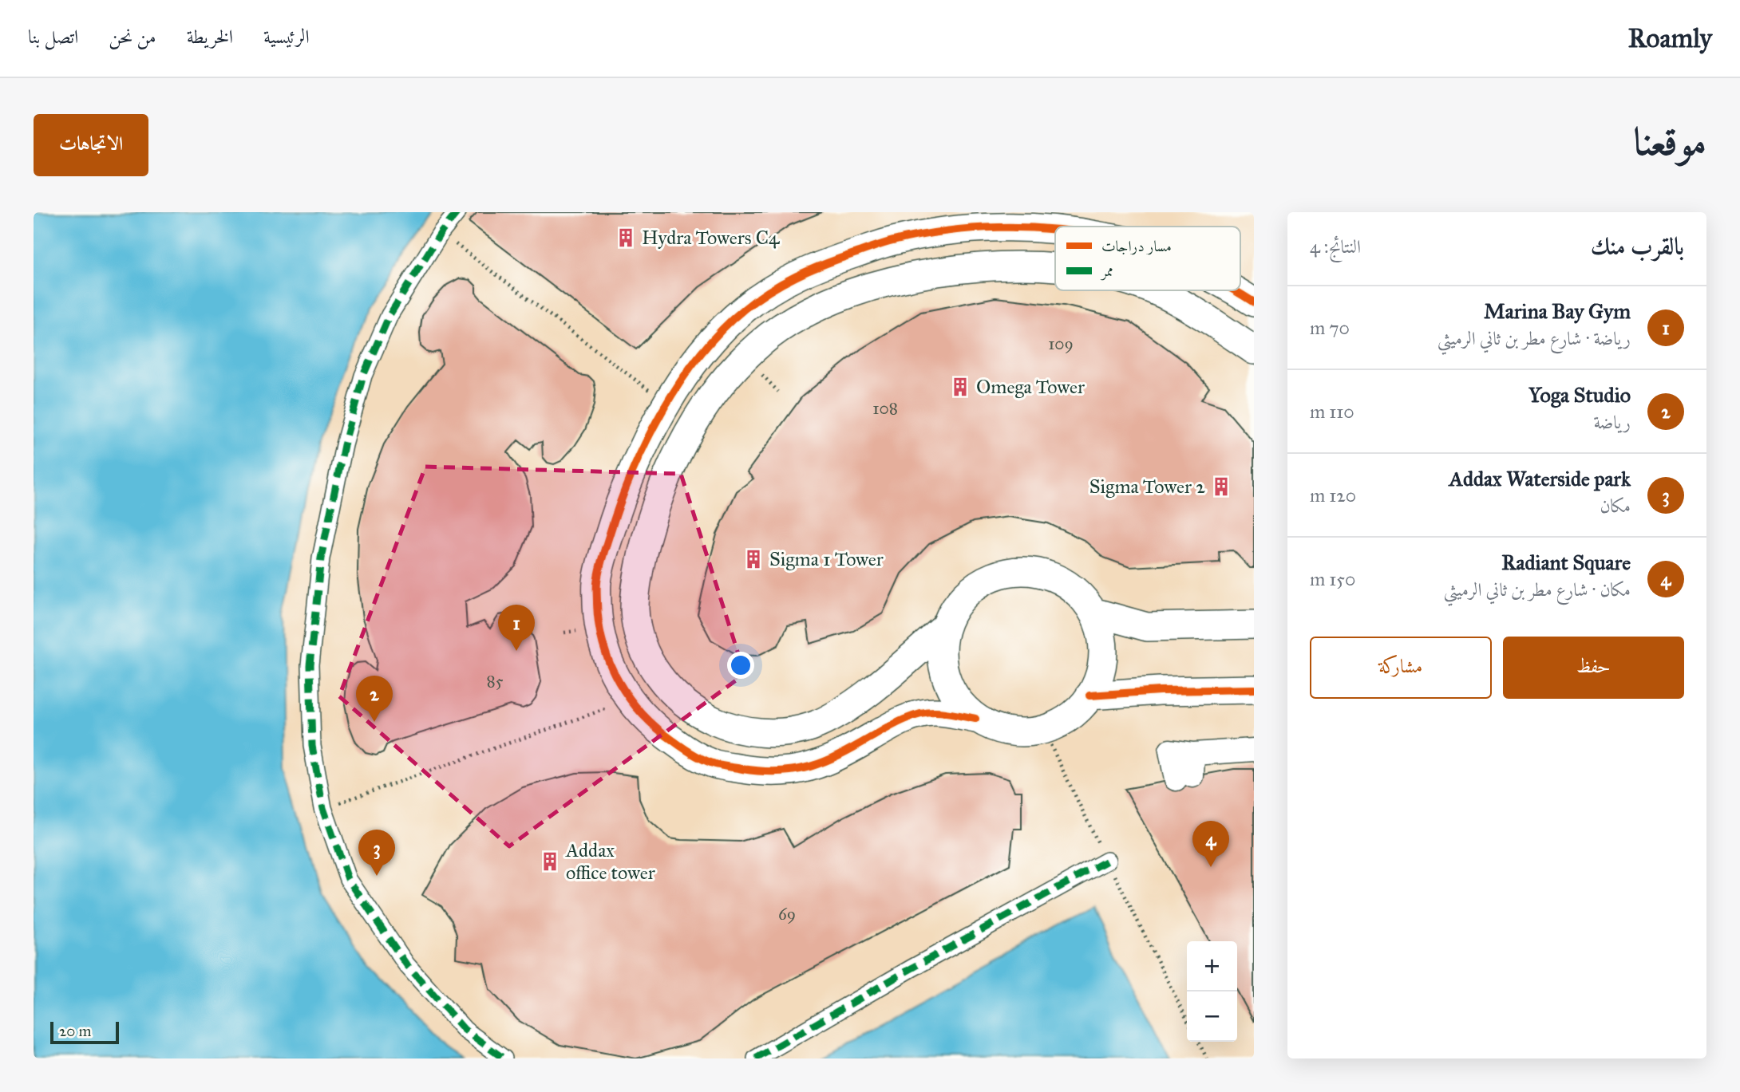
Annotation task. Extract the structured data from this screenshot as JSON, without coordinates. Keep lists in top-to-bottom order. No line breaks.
{"places":{"building":["Hydra Towers C4","Omega Tower","Sigma Tower 2","Sigma 1 Tower","Addax office tower"]},"house_numbers":["109","108","85","69"],"legend":["مسار دراجات","ممر"],"scale_bar":"20 m","page":{"header":"Roamly","nav":["الرئيسية","الخريطة","من نحن","اتصل بنا"],"title":"موقعنا","buttons":["الاتجاهات",["حفظ","مشاركة"]],"heading":["بالقرب منك","النتائج: 4"],"list":[{"mark":"1","name":"Marina Bay Gym","note":"رياضة · شارع مطر بن ثاني الرميثي","value":"70 m"},{"mark":"2","name":"Yoga Studio","note":"رياضة","value":"110 m"},{"mark":"3","name":"Addax Waterside park","note":"مكان","value":"120 m"},{"mark":"4","name":"Radiant Square","note":"مكان · شارع مطر بن ثاني الرميثي","value":"150 m"}],"pins":["1","2","4","3"],"map_buttons":["+","−"],"scale":"20 m"}}
